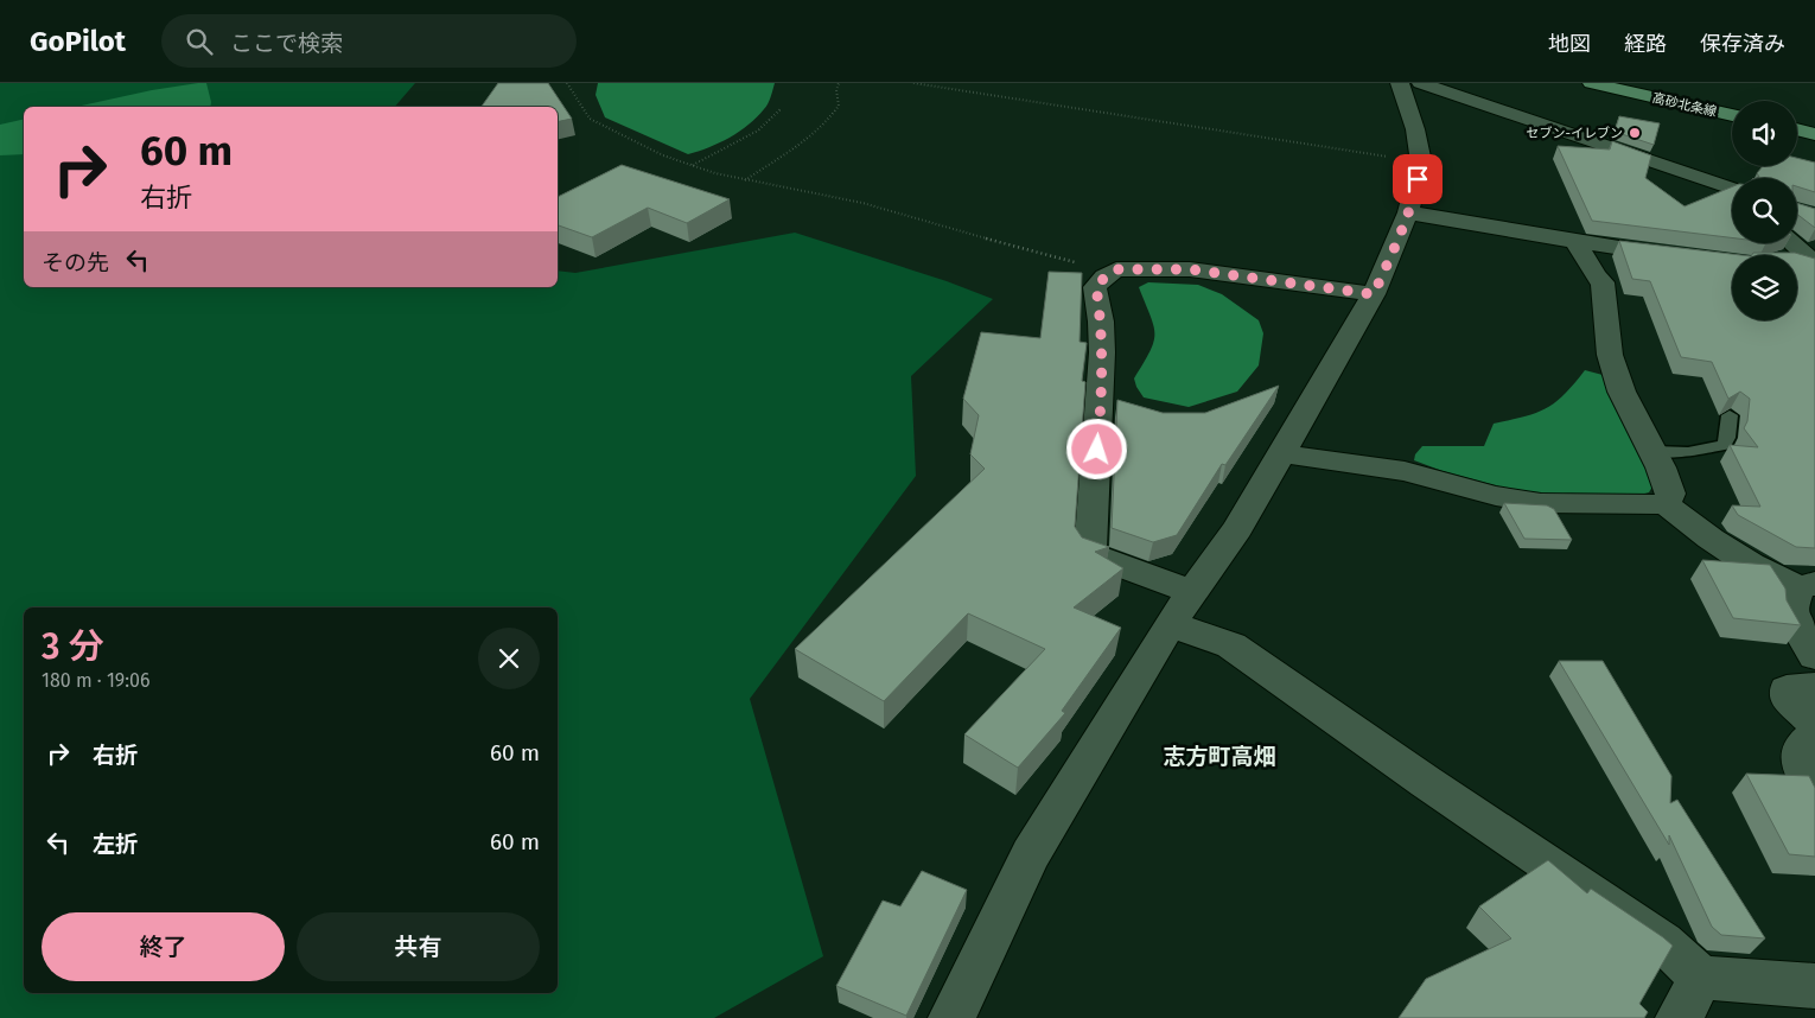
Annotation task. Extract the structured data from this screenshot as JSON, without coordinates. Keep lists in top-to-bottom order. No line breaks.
{"streets":{"main road":["高砂北条線"]},"districts":["志方町高畑"],"places":["セブン-イレブン"],"page":{"header":"GoPilot","search":"ここで検索","nav":["地図","経路","保存済み"],"turn":["60 m","右折"],"then":"その先","heading":["3 分","180 m · 19:06"],"list":[{"name":"右折","value":"60 m"},{"name":"左折","value":"60 m"}],"buttons":["終了","共有"]}}
